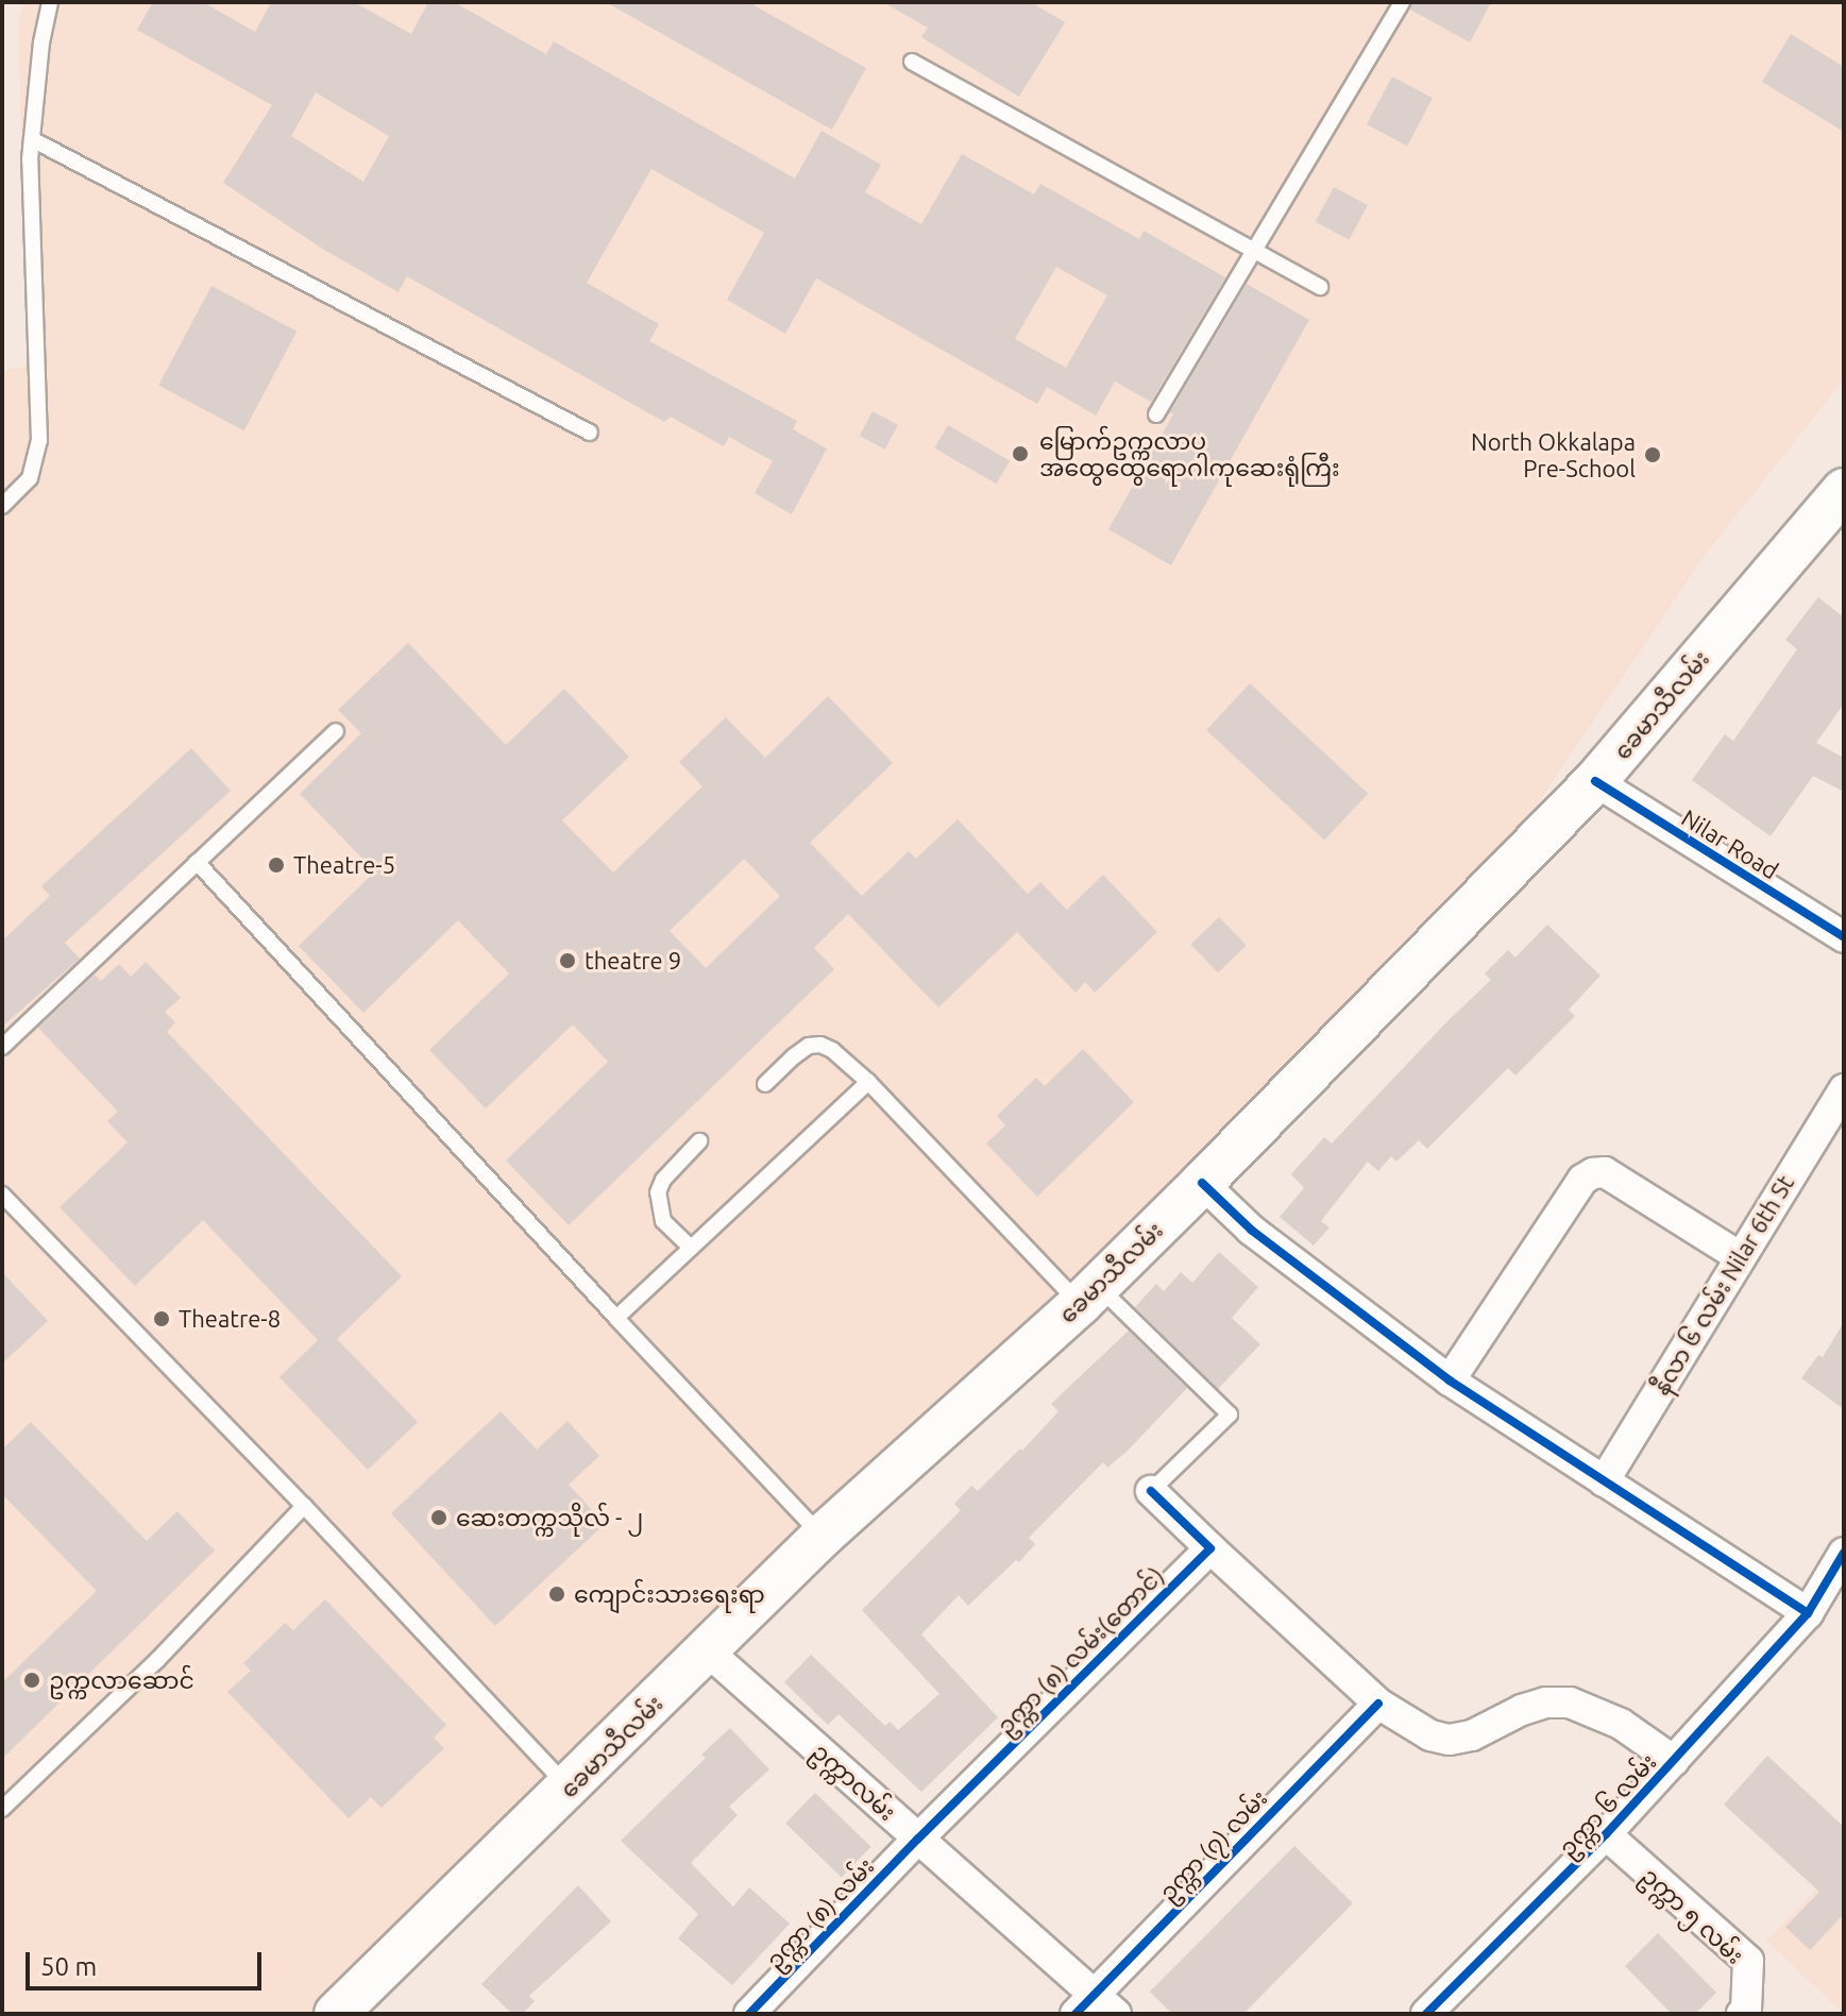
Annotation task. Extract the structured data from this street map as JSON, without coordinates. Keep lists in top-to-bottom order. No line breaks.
{"streets":{"main road":["ခေမာသီလမ်း"],"street":["Nilar Road","နီလာ ၆ လမ်း Nilar 6th St","ဥက္ကာ (၈) လမ်း(တောင်)","ဥက္ကာလမ်း","ဥက္ကာ ၆ လမ်း","ဥက္ကာ (၇) လမ်း","ဥက္ကာ (၈) လမ်း","ဥက္ကာ ၅ လမ်း"]},"crossings":[["ခေမာသီလမ်း","Nilar Road"],["ခေမာသီလမ်း","ဥက္ကာလမ်း"],["ဥက္ကာ (၈) လမ်း(တောင်)","ဥက္ကာလမ်း"],["ဥက္ကာ (၈) လမ်း(တောင်)","ဥက္ကာ (၈) လမ်း"],["ဥက္ကာလမ်း","ဥက္ကာ (၇) လမ်း"],["ဥက္ကာလမ်း","ဥက္ကာ (၈) လမ်း"],["ဥက္ကာ ၆ လမ်း","ဥက္ကာ ၅ လမ်း"]],"places":["မြောက်ဥက္ကလာပ အထွေထွေရောဂါကုဆေးရုံကြီး","North Okkalapa Pre-School","Theatre-5","theatre 9","Theatre-8","ဆေးတက္ကသိုလ် - ၂","ကျောင်းသားရေးရာ","ဥက္ကလာဆောင်"],"scale_bar":"50 m"}
